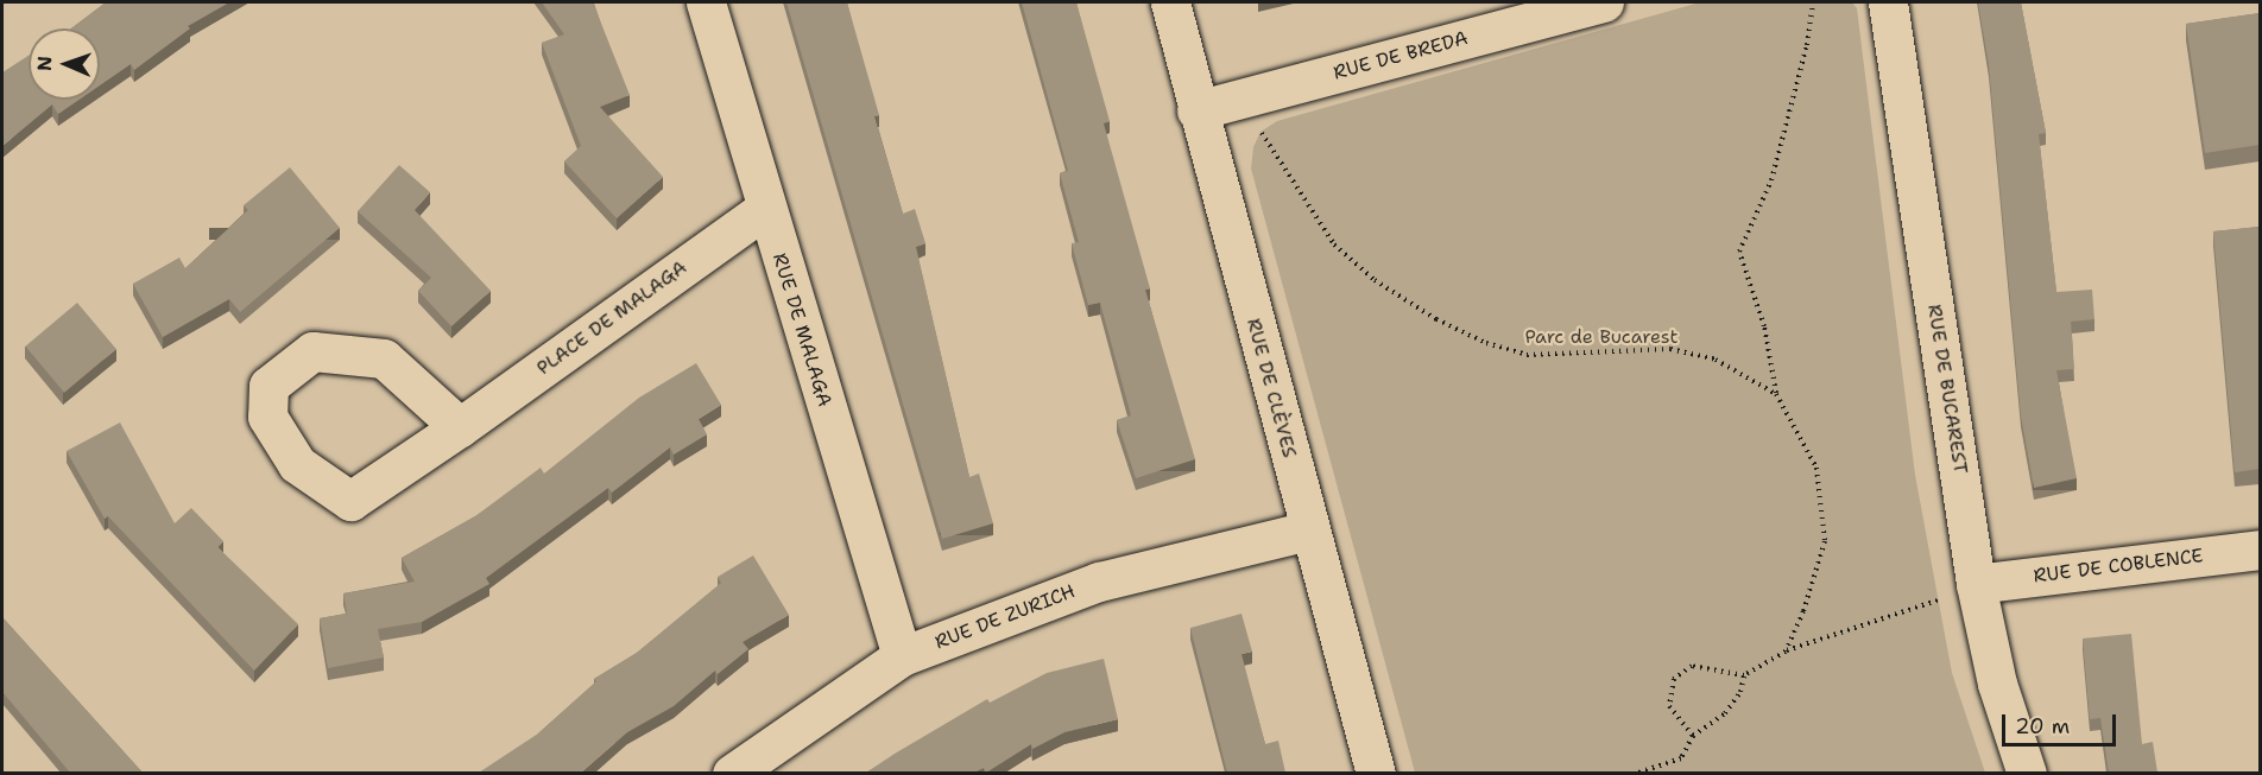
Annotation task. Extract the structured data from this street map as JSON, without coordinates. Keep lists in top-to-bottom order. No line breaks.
{"streets":{"street":["RUE DE BREDA","PLACE DE MALAGA","RUE DE MALAGA","RUE DE CLÈVES","RUE DE BUCAREST","RUE DE COBLENCE","RUE DE ZURICH"]},"crossings":[["RUE DE BREDA","RUE DE CLÈVES"],["PLACE DE MALAGA","RUE DE MALAGA"],["RUE DE MALAGA","RUE DE ZURICH"],["RUE DE CLÈVES","RUE DE ZURICH"],["RUE DE BUCAREST","RUE DE COBLENCE"]],"parks":["Parc de Bucarest"],"scale_bar":"20 m","north":"left"}
